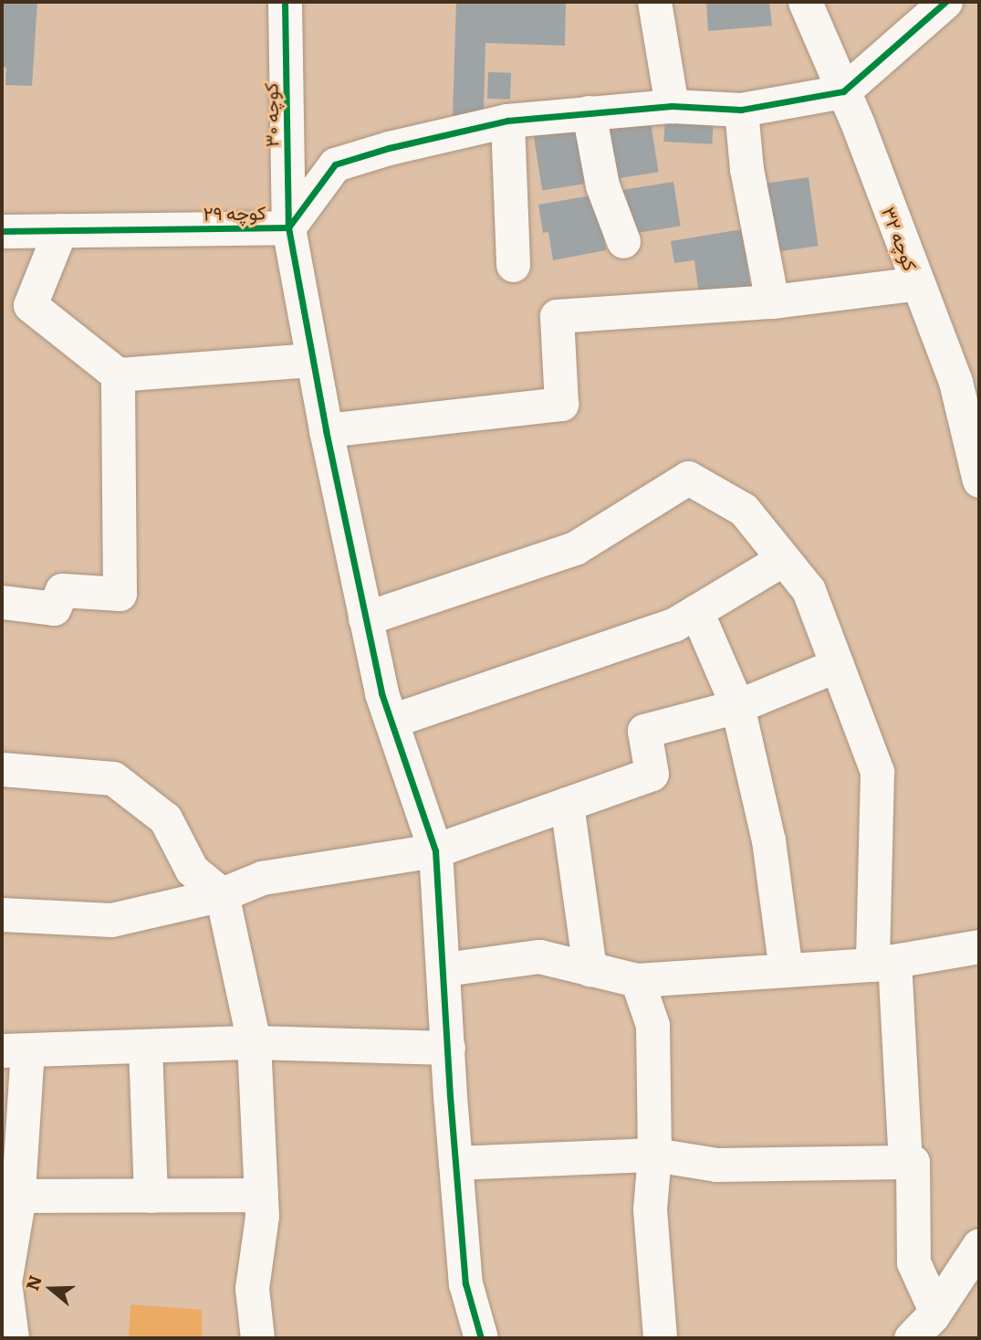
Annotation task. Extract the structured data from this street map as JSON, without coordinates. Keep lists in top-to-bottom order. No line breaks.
{"streets":{"street":["کوچه ۳۰","کوچه ۲۹","کوچه ۳۲"]},"crossings":[["کوچه ۳۰","کوچه ۲۹"],["کوچه ۲۹","کوچه ۳۲"]],"north":"left"}
